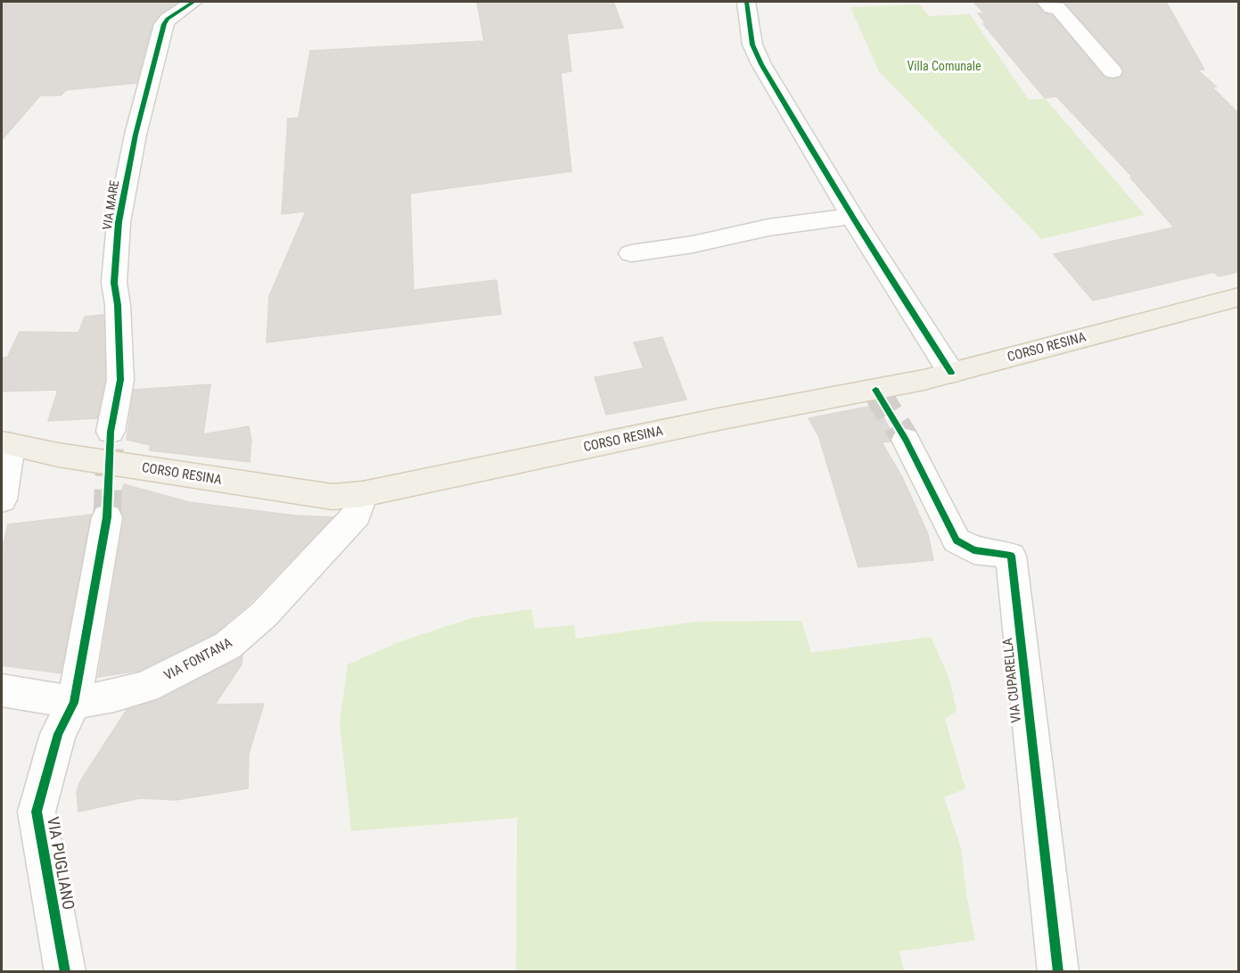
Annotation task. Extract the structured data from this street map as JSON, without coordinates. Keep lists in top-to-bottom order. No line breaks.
{"streets":{"main road":["CORSO RESINA"],"street":["VIA MARE","VIA FONTANA","VIA CUPARELLA","VIA PUGLIANO"]},"crossings":[["CORSO RESINA","VIA FONTANA"],["VIA FONTANA","VIA PUGLIANO"]],"parks":["Villa Comunale"]}
